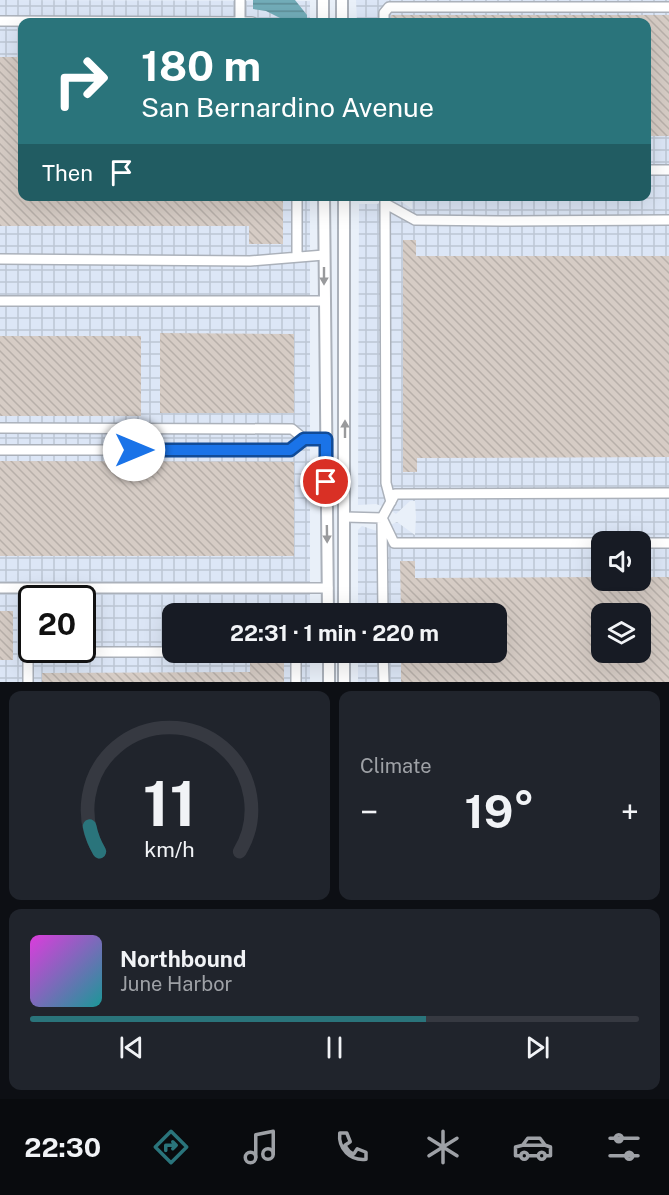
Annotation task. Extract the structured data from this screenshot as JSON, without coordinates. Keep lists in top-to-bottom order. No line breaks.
{"page":{"turn":["180 m","San Bernardino Avenue"],"then":"Then","limit":"20","trip":"22:31 · 1 min · 220 m","tile":"Climate","heat":["−","19°","+"],"song":["Northbound","June Harbor"],"tabs":"22:30","gauge":["11","km/h"]}}
